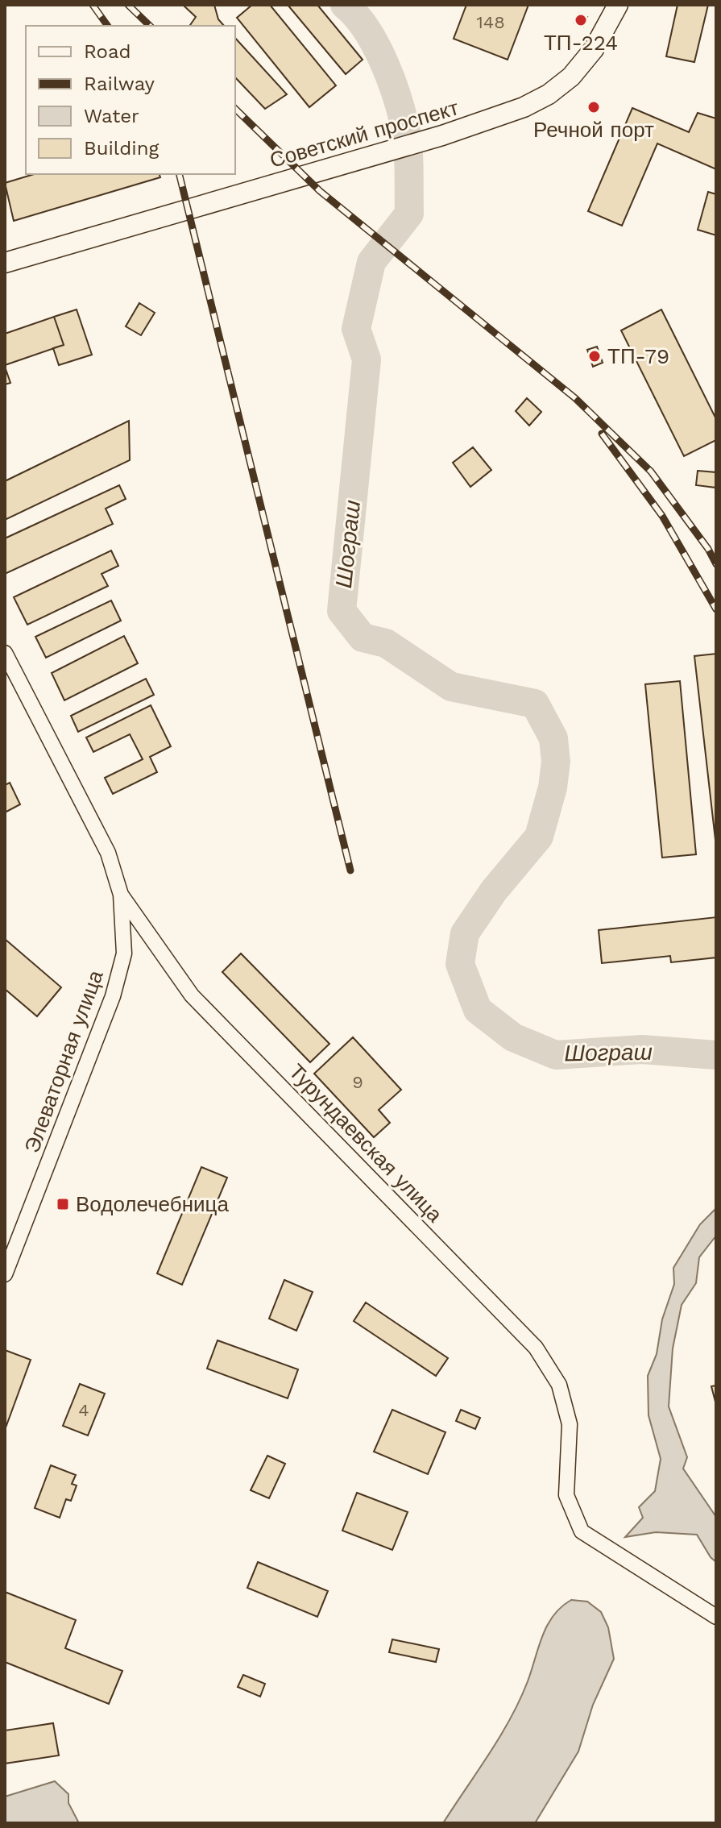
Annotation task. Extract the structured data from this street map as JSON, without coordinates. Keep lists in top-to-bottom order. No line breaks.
{"streets":{"street":["Советский проспект","Элеваторная улица","Турундаевская улица"]},"crossings":[["Элеваторная улица","Турундаевская улица"]],"water":["Шограш"],"places":{"other":["ТП-224","Речной порт","ТП-79"],"transit":["Водолечебница"]},"house_numbers":["148","9","4"],"legend":["Road","Railway","Water","Building"]}
